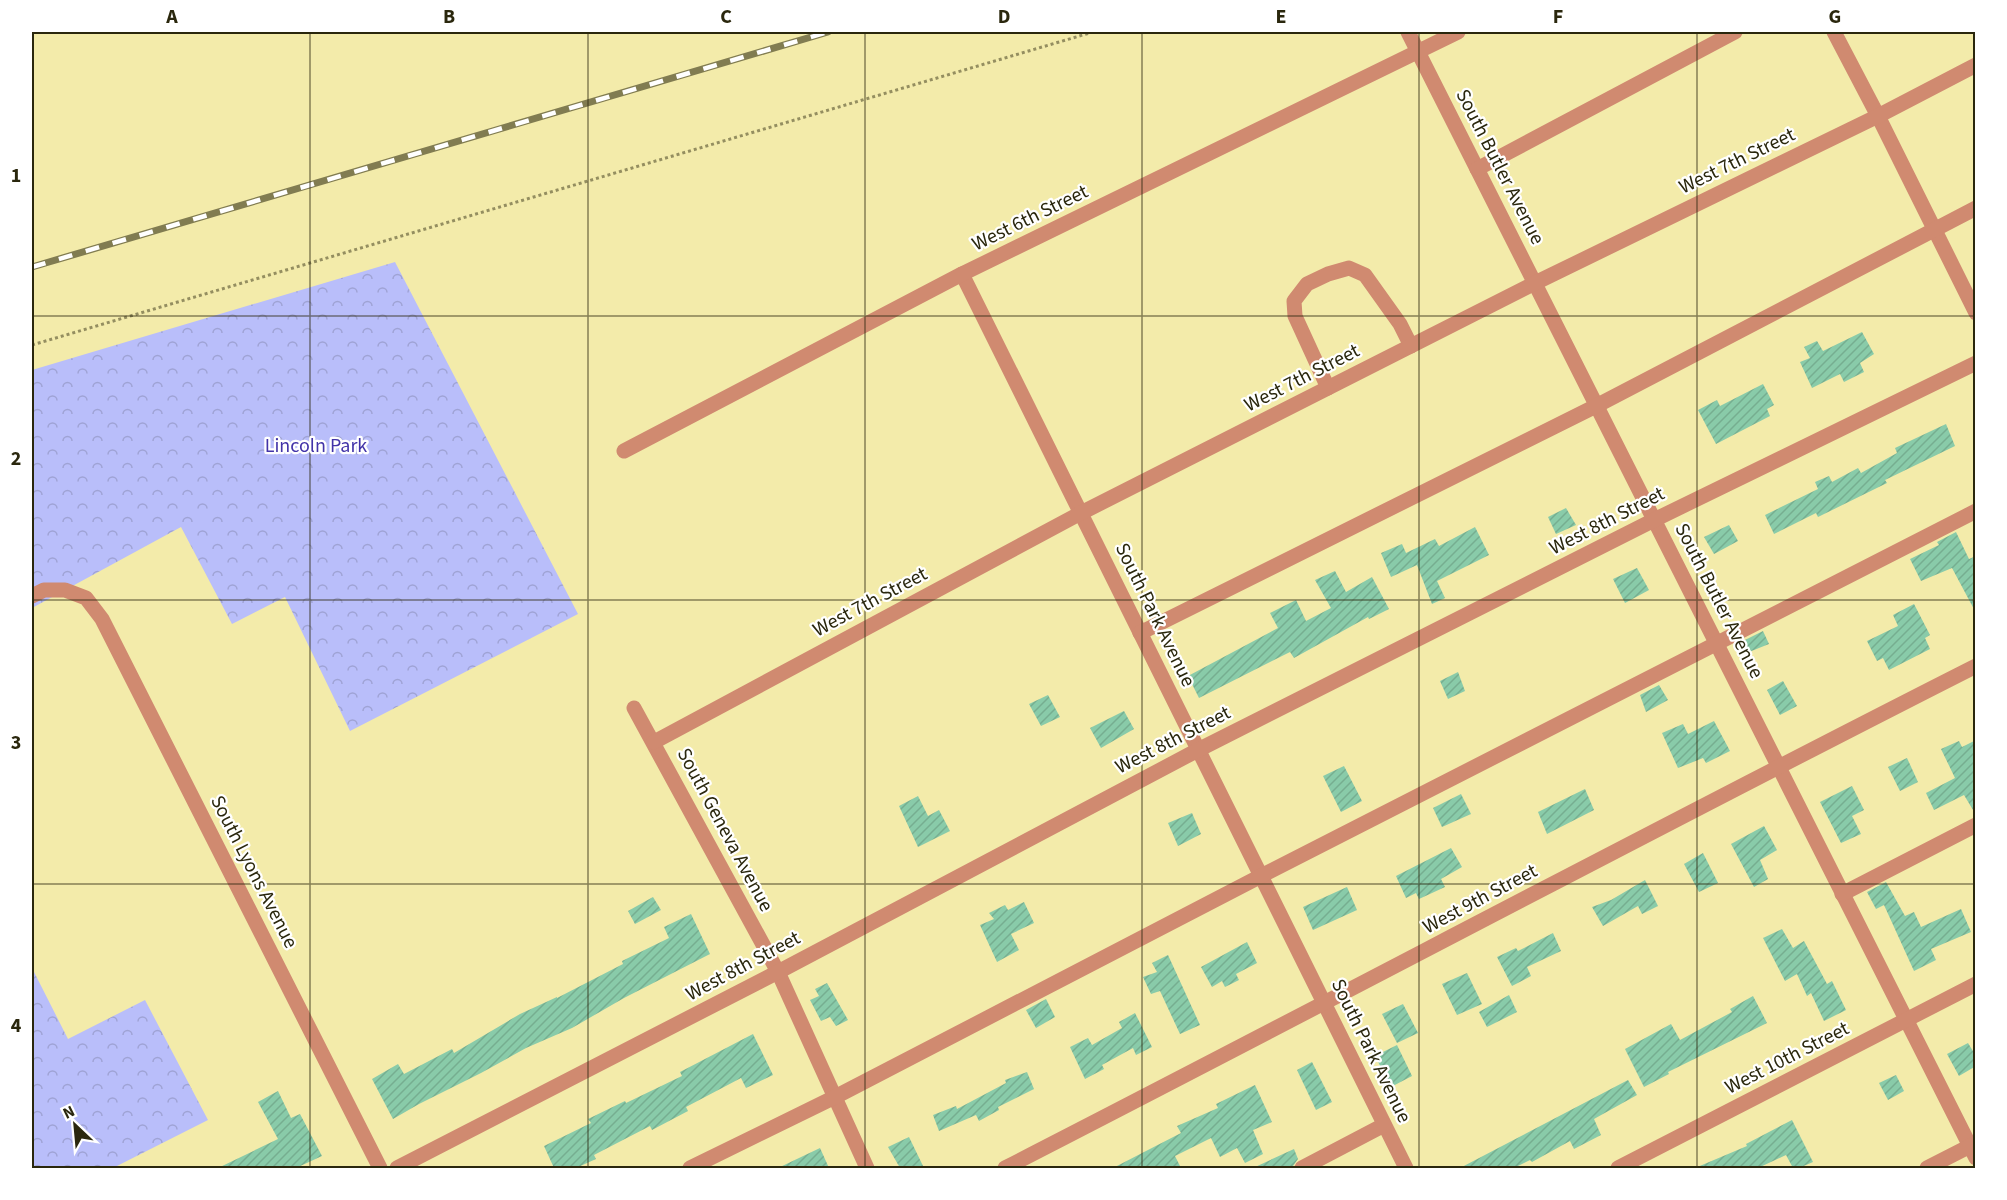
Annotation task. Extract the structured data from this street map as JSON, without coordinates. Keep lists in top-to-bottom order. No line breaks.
{"streets":{"street":["West 7th Street","South Butler Avenue","West 6th Street","West 8th Street","South Park Avenue","South Geneva Avenue","South Lyons Avenue","West 9th Street","West 10th Street"]},"crossings":[["West 7th Street","South Butler Avenue"],["West 7th Street","South Park Avenue"],["West 7th Street","South Geneva Avenue"],["South Butler Avenue","West 6th Street"],["South Butler Avenue","West 8th Street"],["South Butler Avenue","West 9th Street"],["South Butler Avenue","West 10th Street"],["West 6th Street","South Park Avenue"],["West 8th Street","South Park Avenue"],["West 8th Street","South Geneva Avenue"],["South Park Avenue","West 9th Street"]],"parks":["Lincoln Park"],"north":"top left","grid":{"columns":["A","B","C","D","E","F","G"],"rows":["1","2","3","4"]}}
